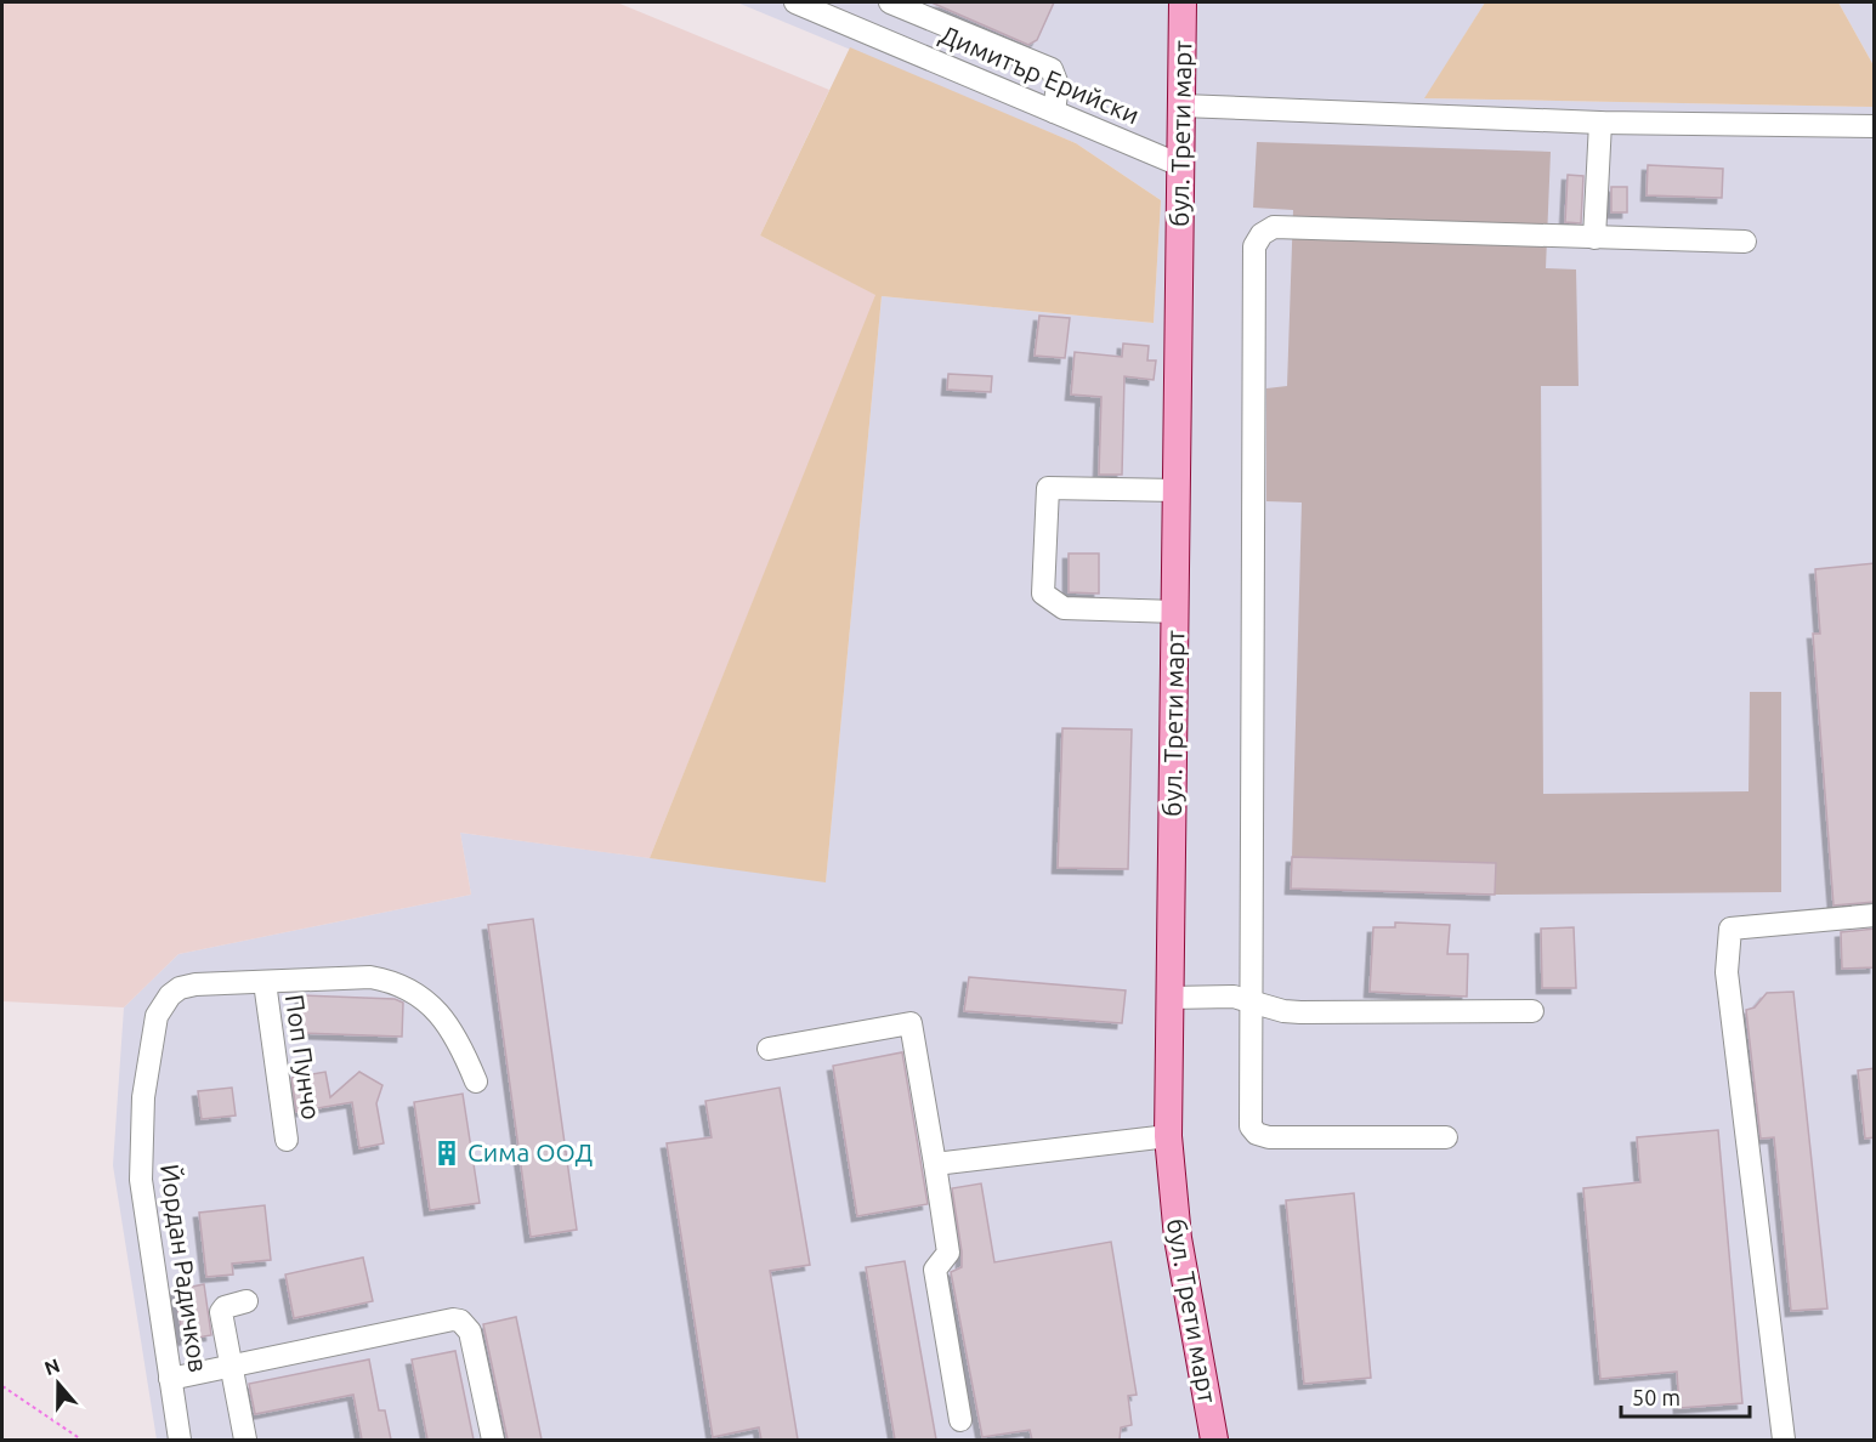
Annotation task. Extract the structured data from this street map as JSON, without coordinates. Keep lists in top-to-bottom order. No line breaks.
{"streets":{"main road":["бул. Трети март"],"street":["Димитър Ерийски","Поп Пунчо","Йордан Радичков"]},"crossings":[["Димитър Ерийски","бул. Трети март"],["Поп Пунчо","Йордан Радичков"]],"places":{"building":["Сима ООД"]},"scale_bar":"50 m","north":"top"}
